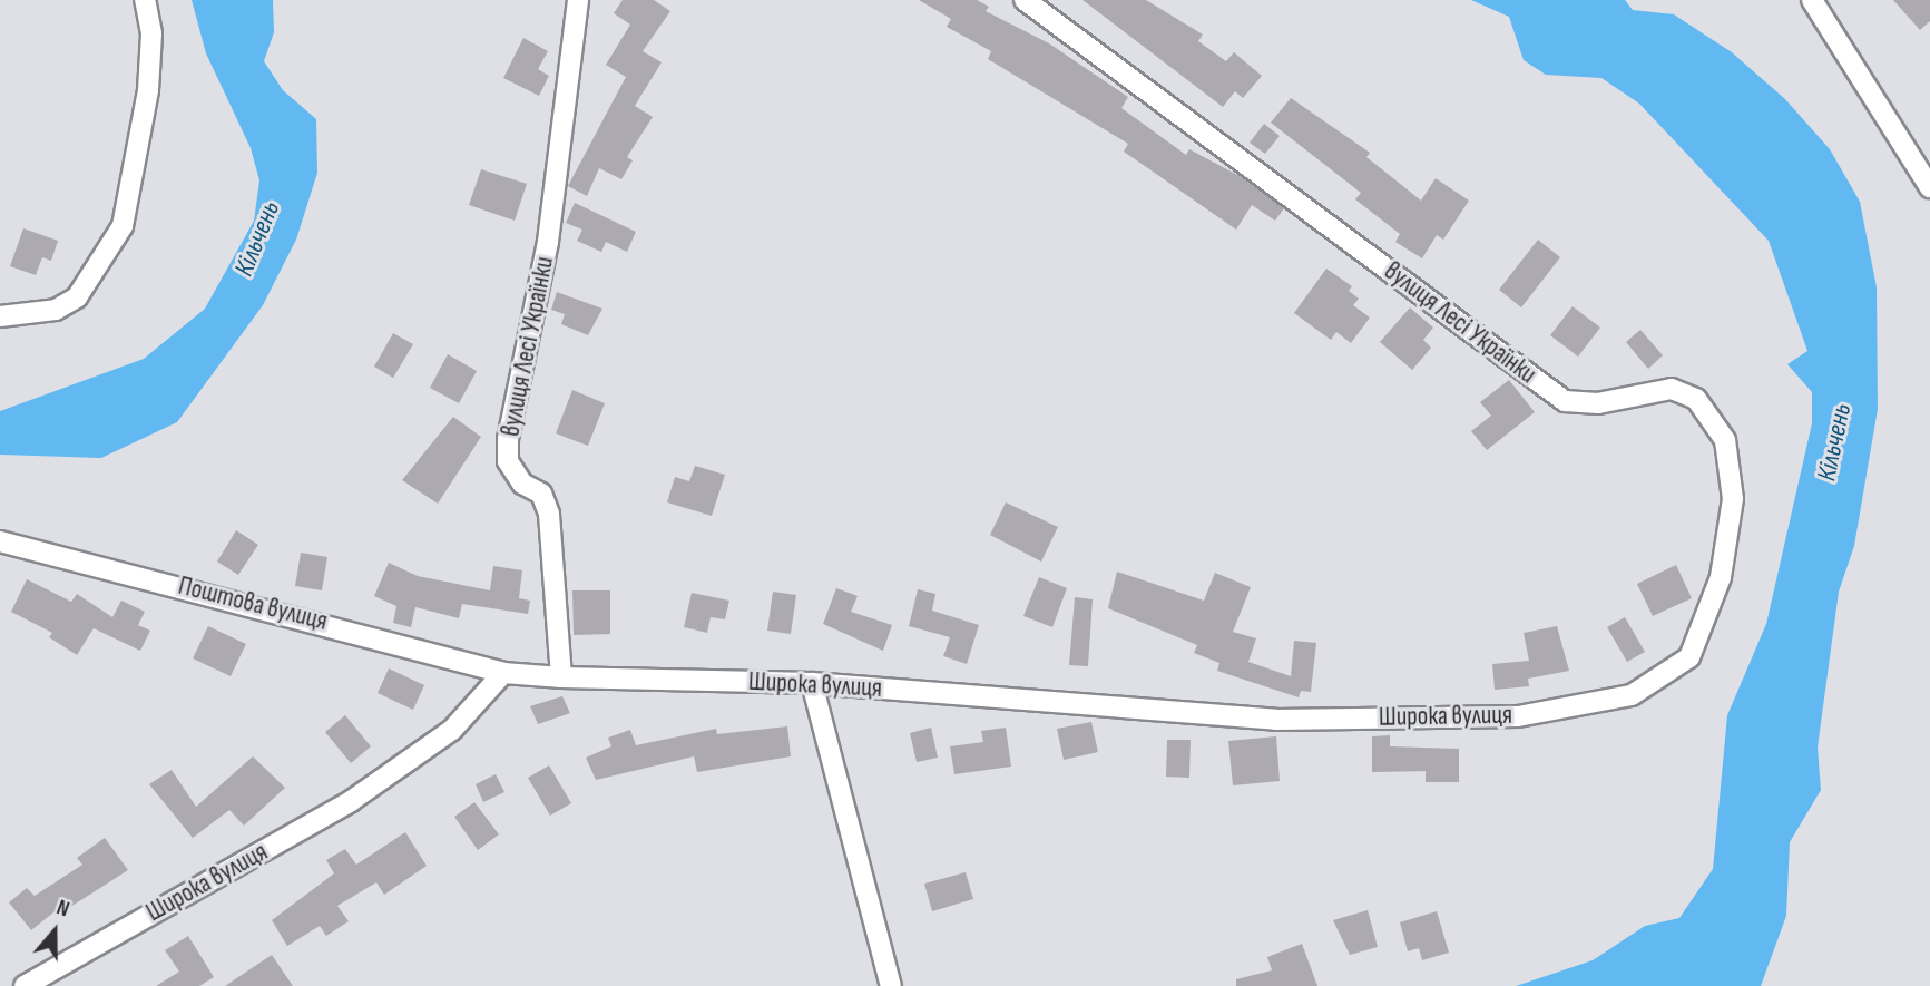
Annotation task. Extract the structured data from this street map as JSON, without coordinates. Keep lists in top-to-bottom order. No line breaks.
{"streets":{"street":["вулиця Лесі Українки","Поштова вулиця","Широка вулиця"]},"crossings":[["вулиця Лесі Українки","Широка вулиця"],["Поштова вулиця","Широка вулиця"]],"water":["Кільчень"],"north":"top"}
